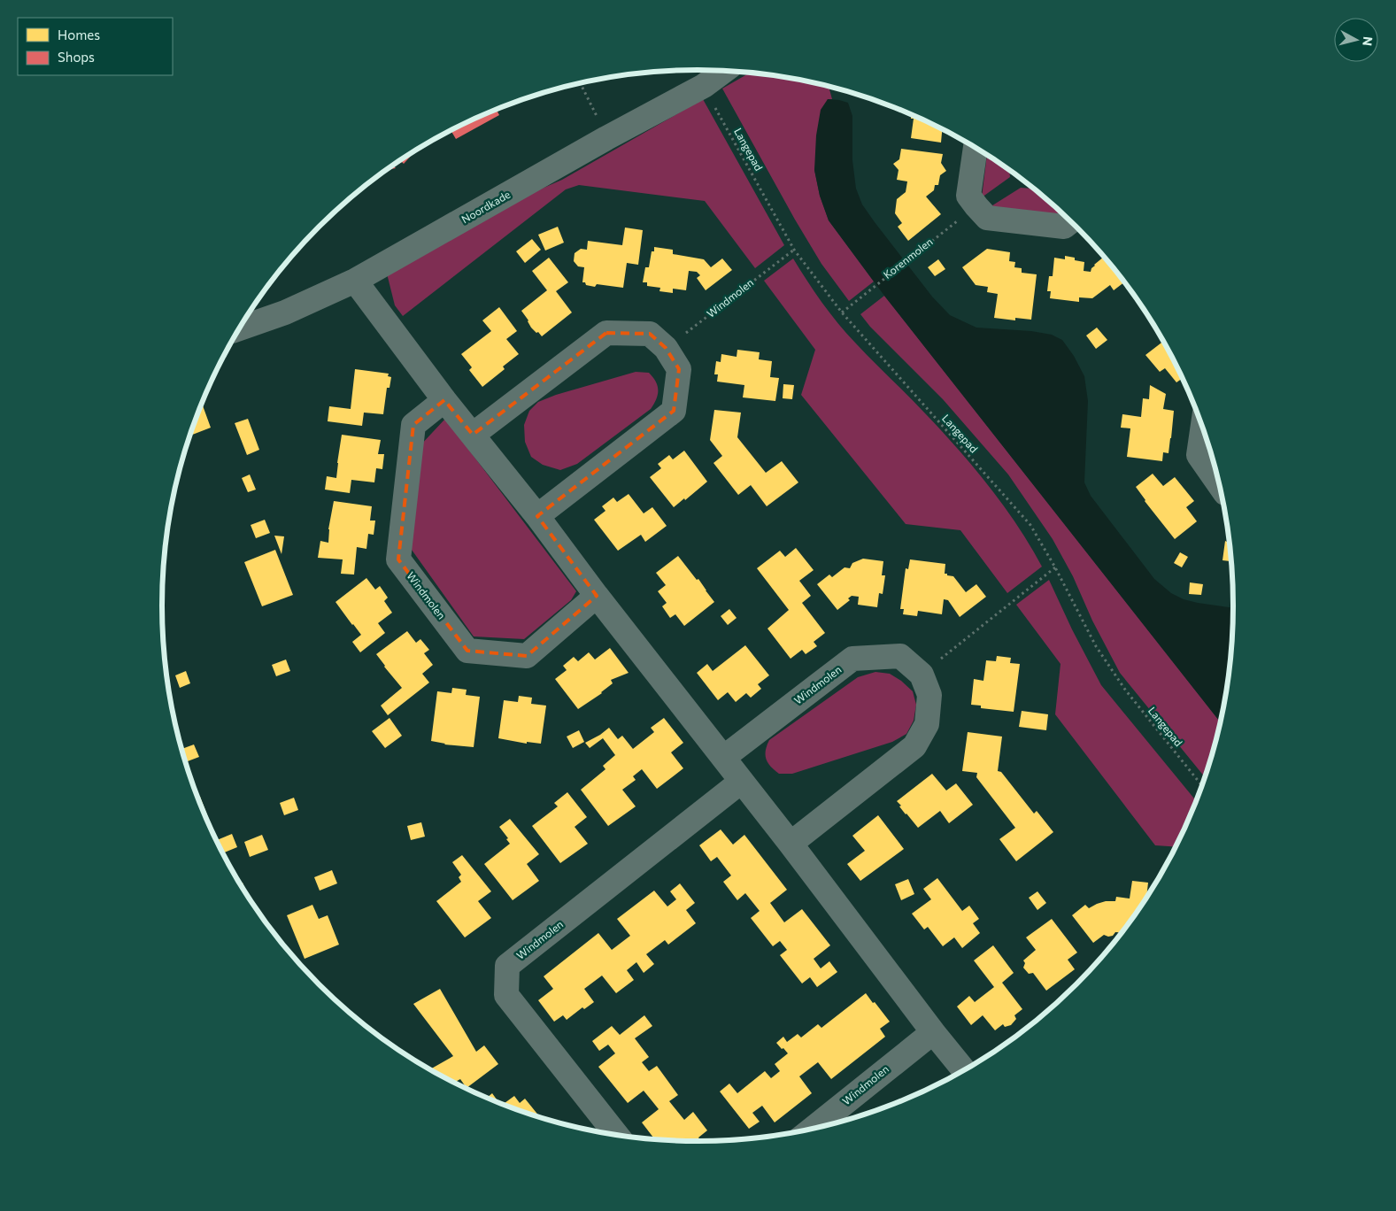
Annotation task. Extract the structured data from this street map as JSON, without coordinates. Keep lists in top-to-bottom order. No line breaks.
{"streets":{"street":["Noordkade","Windmolen"],"path":["Langepad","Korenmolen"]},"crossings":[["Langepad","Noordkade"],["Langepad","Korenmolen"],["Langepad","Windmolen"]],"legend":["Homes","Shops"],"north":"right"}
